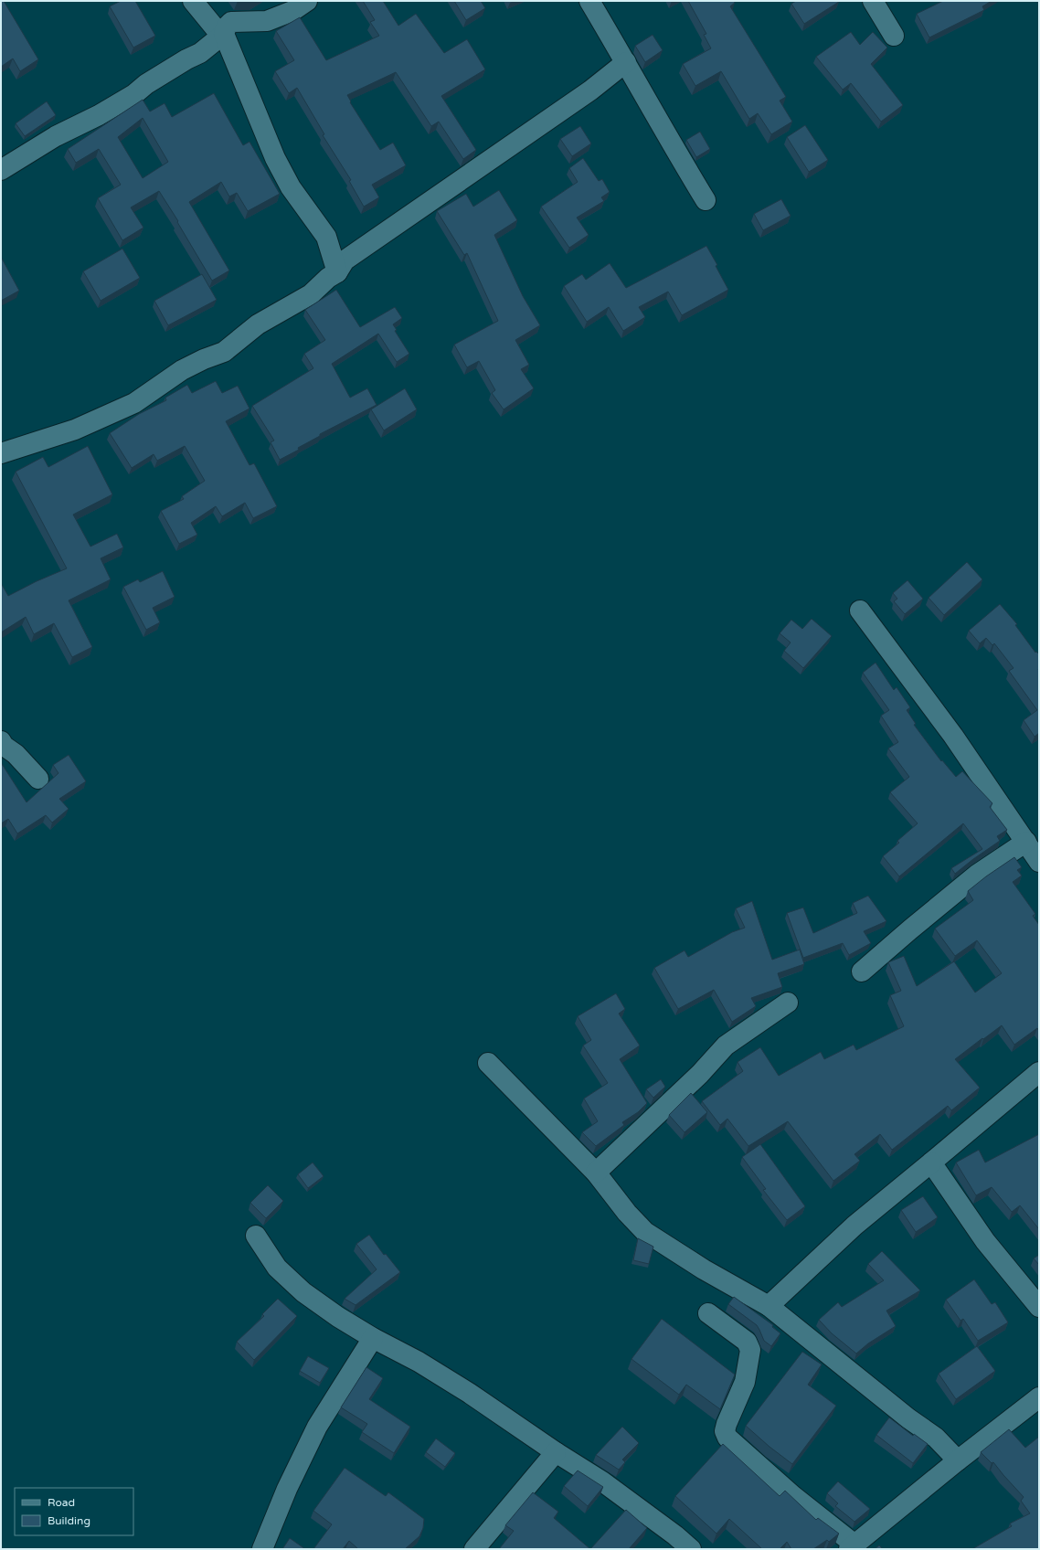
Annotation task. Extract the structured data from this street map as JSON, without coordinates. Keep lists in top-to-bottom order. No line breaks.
{"legend":["Road","Building"]}
